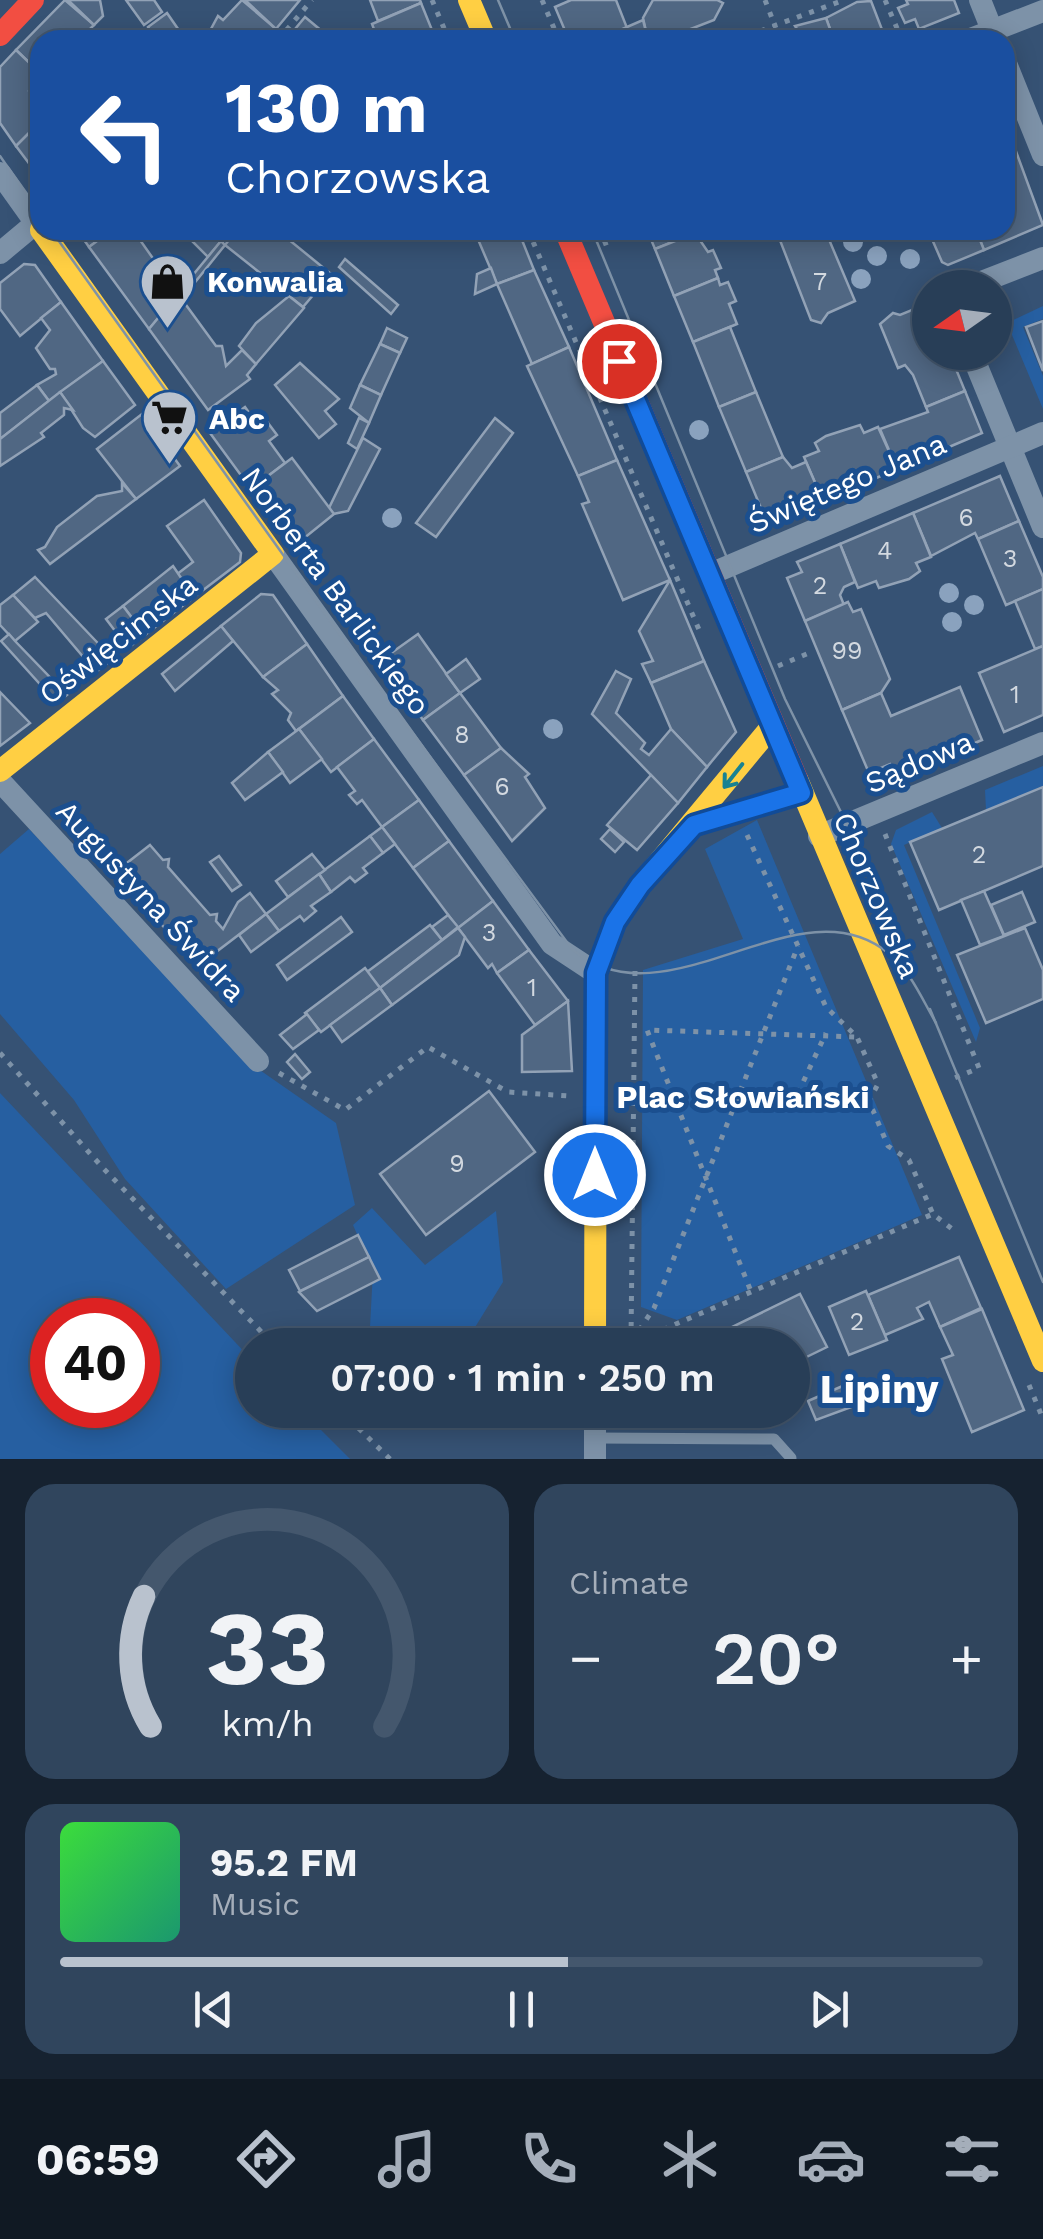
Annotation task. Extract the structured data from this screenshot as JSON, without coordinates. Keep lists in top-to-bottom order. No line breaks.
{"streets":{"street":["Świętego Jana","Norberta Barlickiego","Oświęcimska","Sądowa","Chorzowska","Augustyna Świdra"]},"crossings":[["Świętego Jana","Chorzowska"],["Norberta Barlickiego","Oświęcimska"],["Sądowa","Chorzowska"]],"districts":["Plac Słowiański","Lipiny"],"places":{"shop":["Konwalia"],"supermarket":["Abc"]},"house_numbers":["7","6","4","3","2","99","1","8","6","2","3","1","9","2"],"north":"left","page":{"turn":["130 m","Chorzowska"],"limit":"40","trip":"07:00 · 1 min · 250 m","tile":"Climate","heat":["−","20°","+"],"song":["95.2 FM","Music"],"tabs":"06:59","gauge":["33","km/h"]}}
